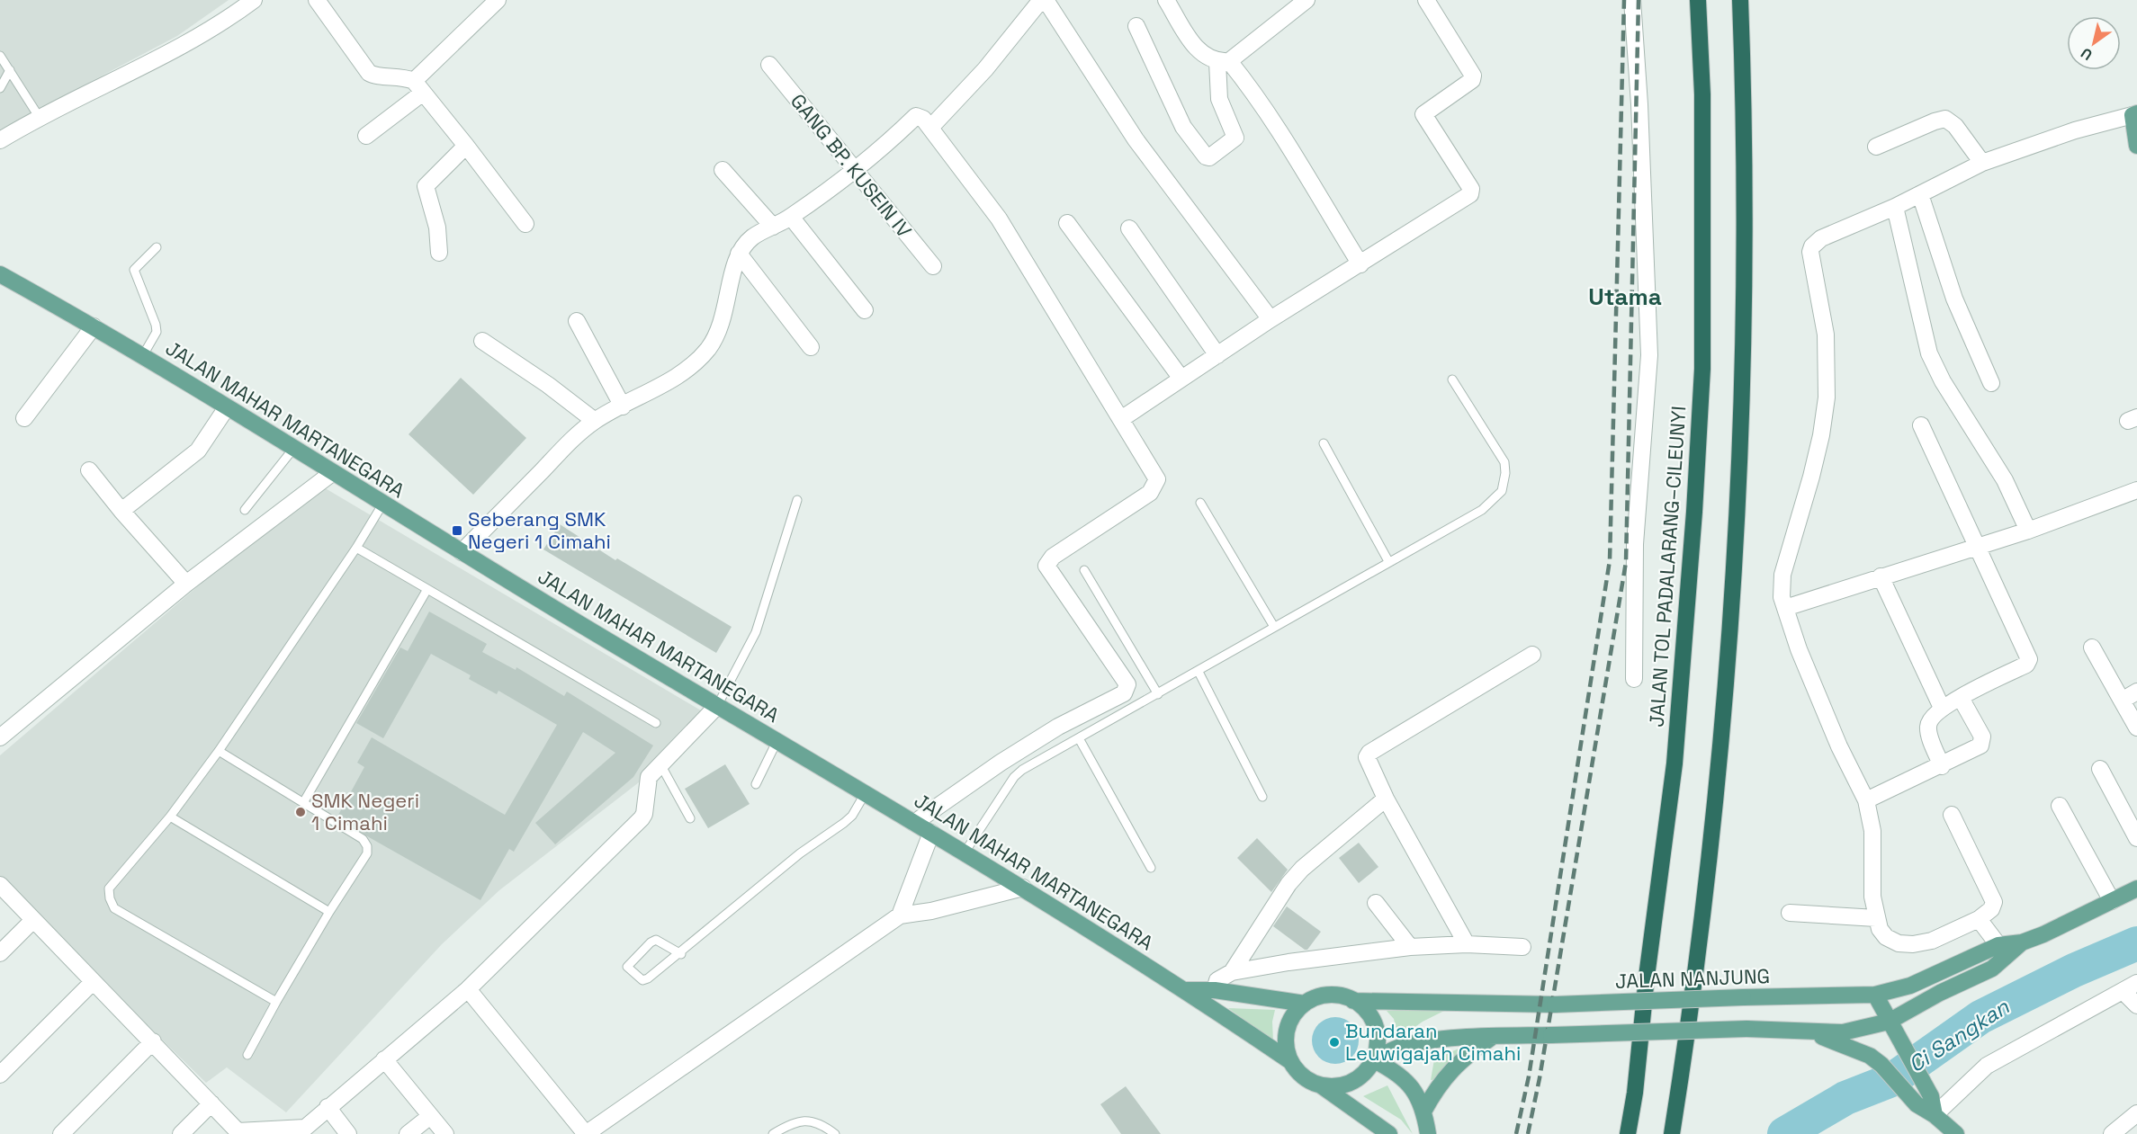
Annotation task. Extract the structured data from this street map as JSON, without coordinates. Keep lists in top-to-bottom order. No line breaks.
{"streets":{"highway":["JALAN TOL PADALARANG–CILEUNYI"],"main road":["JALAN MAHAR MARTANEGARA","JALAN NANJUNG"],"street":["GANG BP. KUSEIN IV"]},"crossings":[["JALAN MAHAR MARTANEGARA","JALAN NANJUNG"]],"districts":["Utama"],"water":["Ci Sangkan"],"places":{"transit":["Seberang SMK Negeri 1 Cimahi"],"other":["SMK Negeri 1 Cimahi","Bundaran Leuwigajah Cimahi"]},"north":"bottom left"}
